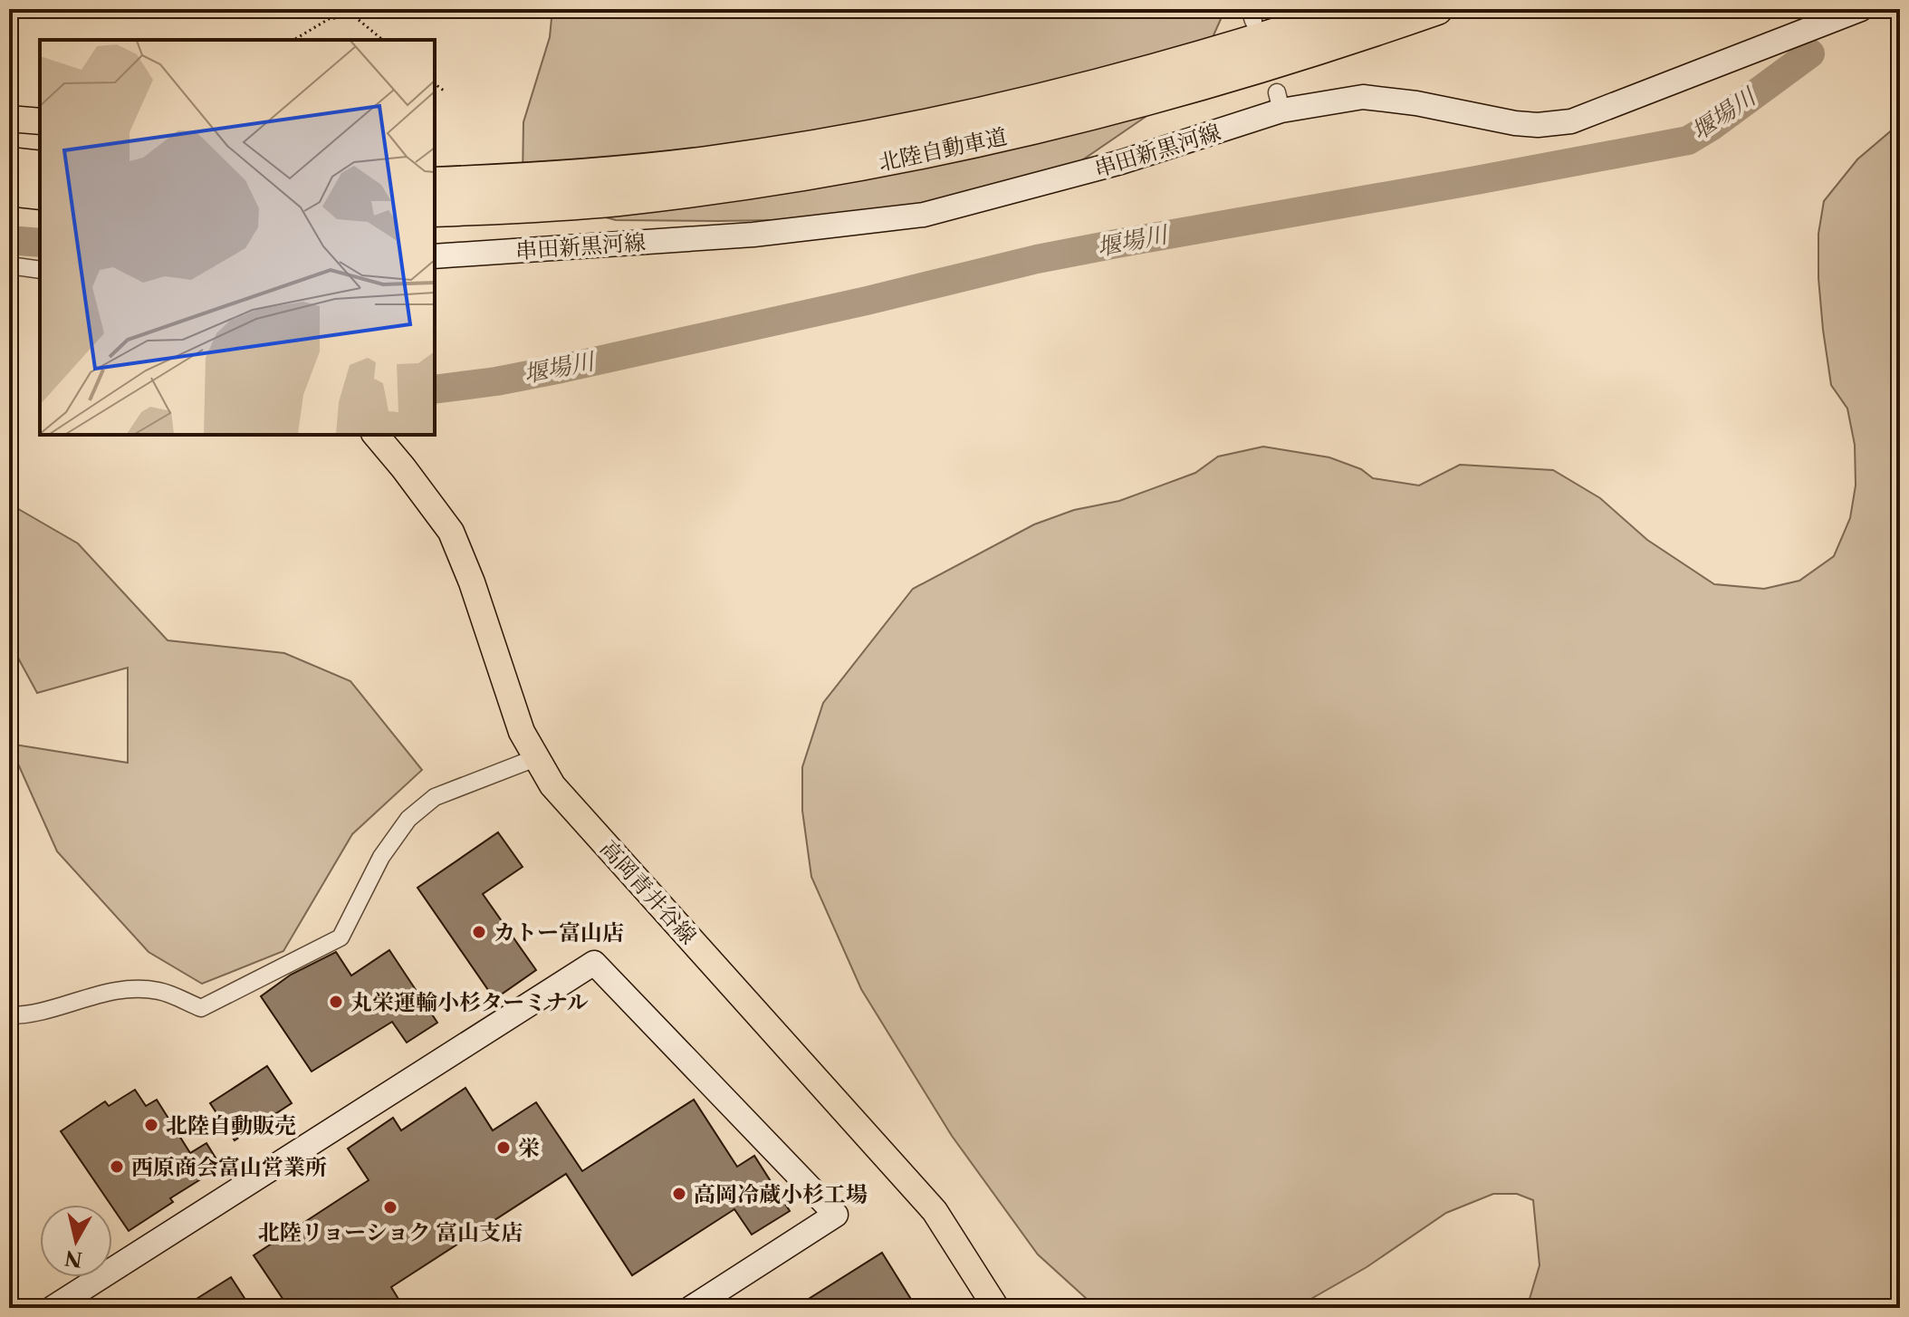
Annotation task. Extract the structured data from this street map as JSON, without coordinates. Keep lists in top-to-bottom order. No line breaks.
{"streets":{"highway":["北陸自動車道"],"main road":["串田新黒河線","高岡青井谷線"]},"water":["堰場川"],"places":["カトー富山店","丸栄運輸小杉ターミナル","北陸自動販売","栄","西原商会富山営業所","高岡冷蔵小杉工場","北陸リョーショク 富山支店"],"north":"bottom"}
